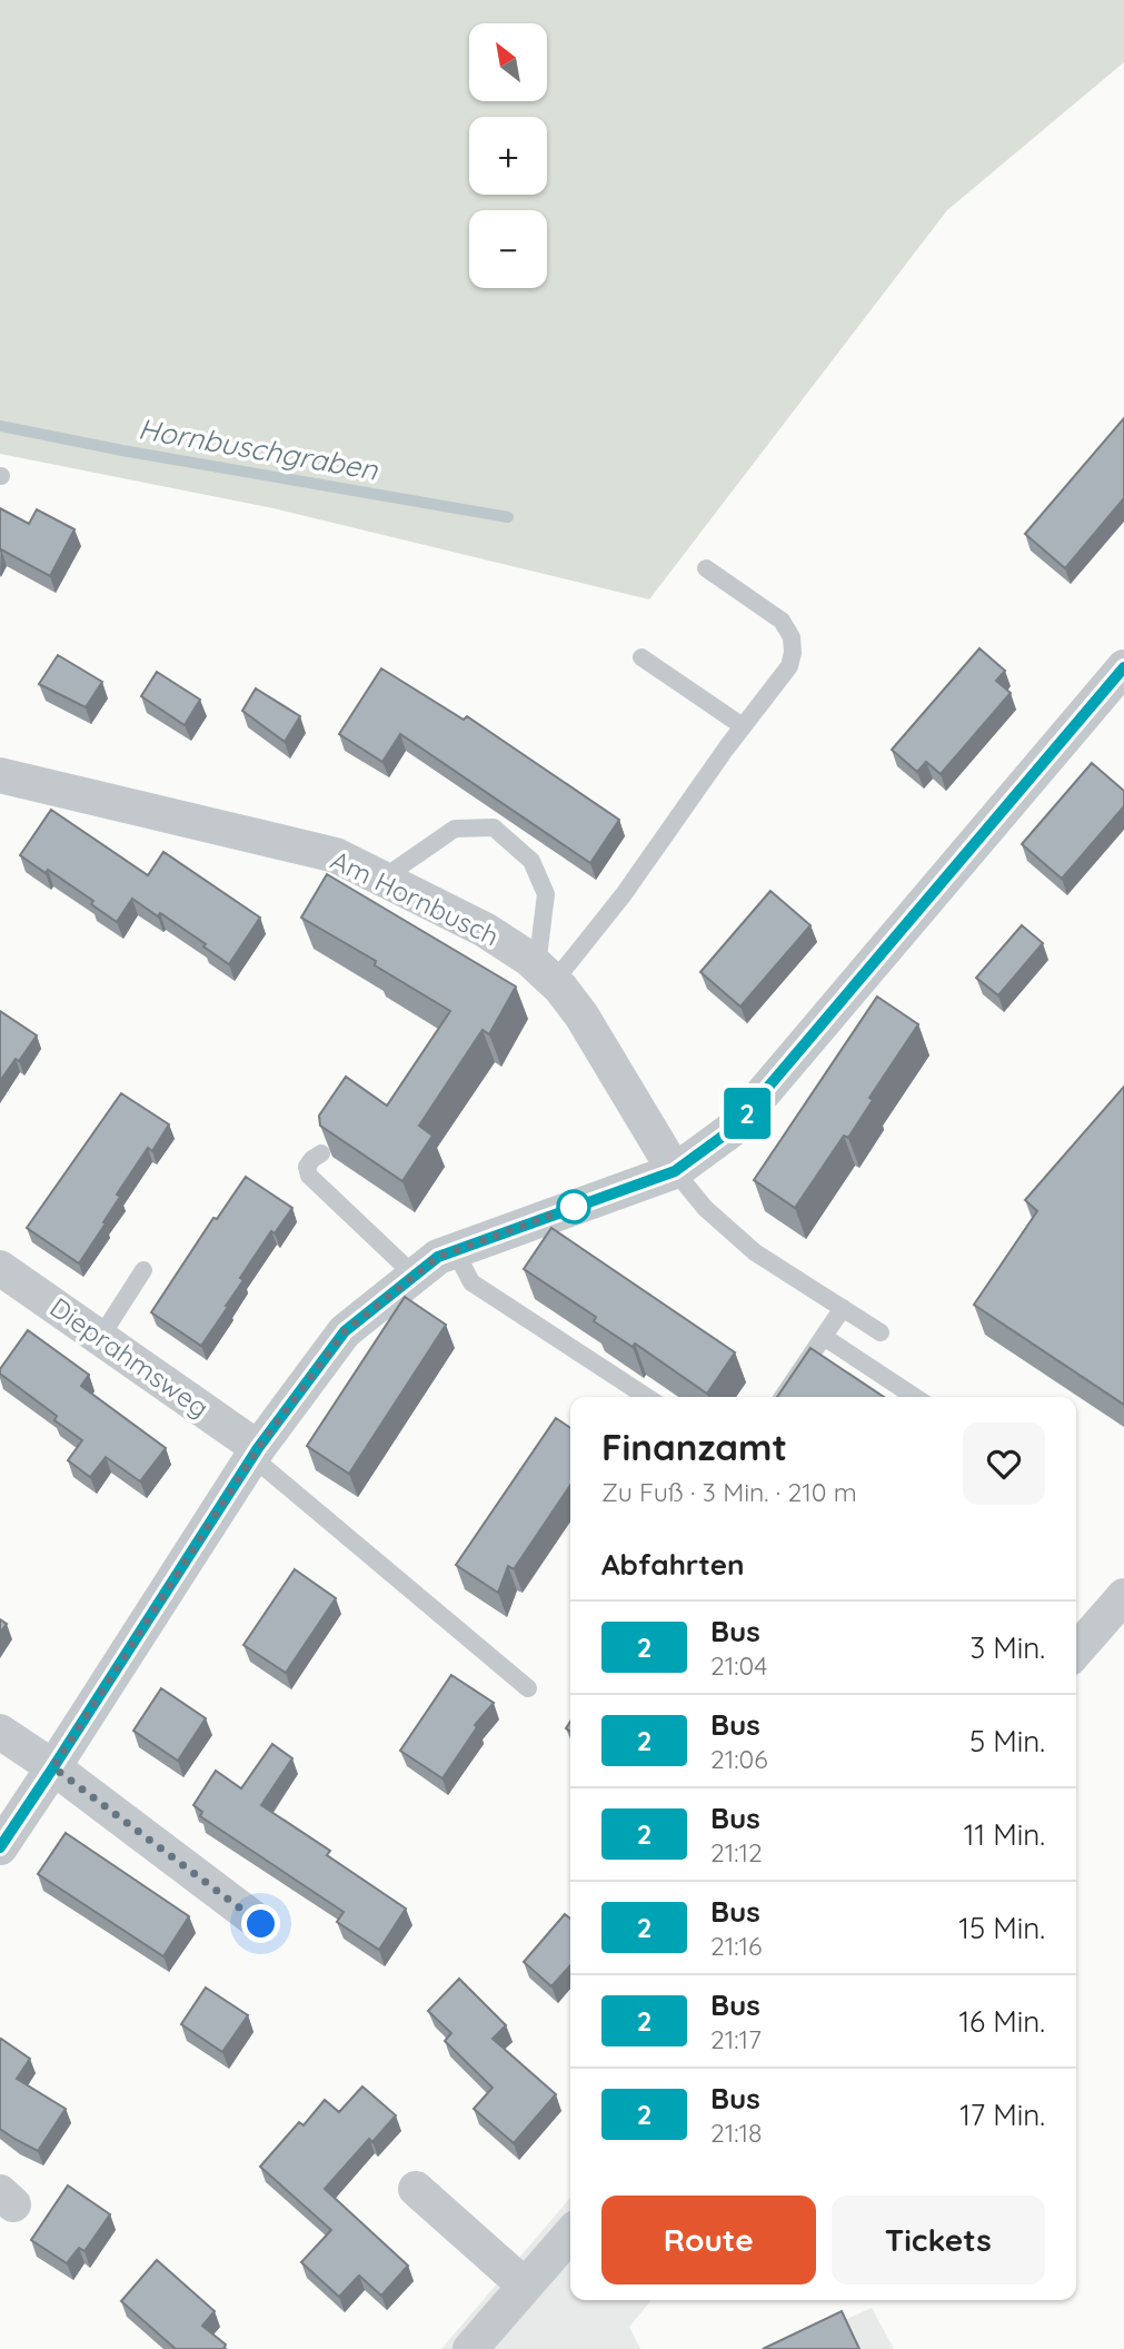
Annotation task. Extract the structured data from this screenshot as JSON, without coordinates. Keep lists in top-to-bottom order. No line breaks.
{"streets":{"street":["Am Hornbusch","Dieprahmsweg"]},"water":["Hornbuschgraben"],"lines":["bus line 2"],"north":"top left","page":{"on_map":"2","map_buttons":["+","−"],"heading":[["Finanzamt","Zu Fuß · 3 Min. · 210 m"],"Abfahrten"],"list":[{"mark":"2","name":"Bus","note":"21:04","value":"3 Min."},{"mark":"2","name":"Bus","note":"21:06","value":"5 Min."},{"mark":"2","name":"Bus","note":"21:12","value":"11 Min."},{"mark":"2","name":"Bus","note":"21:16","value":"15 Min."},{"mark":"2","name":"Bus","note":"21:17","value":"16 Min."},{"mark":"2","name":"Bus","note":"21:18","value":"17 Min."}],"buttons":["Route","Tickets"]}}
